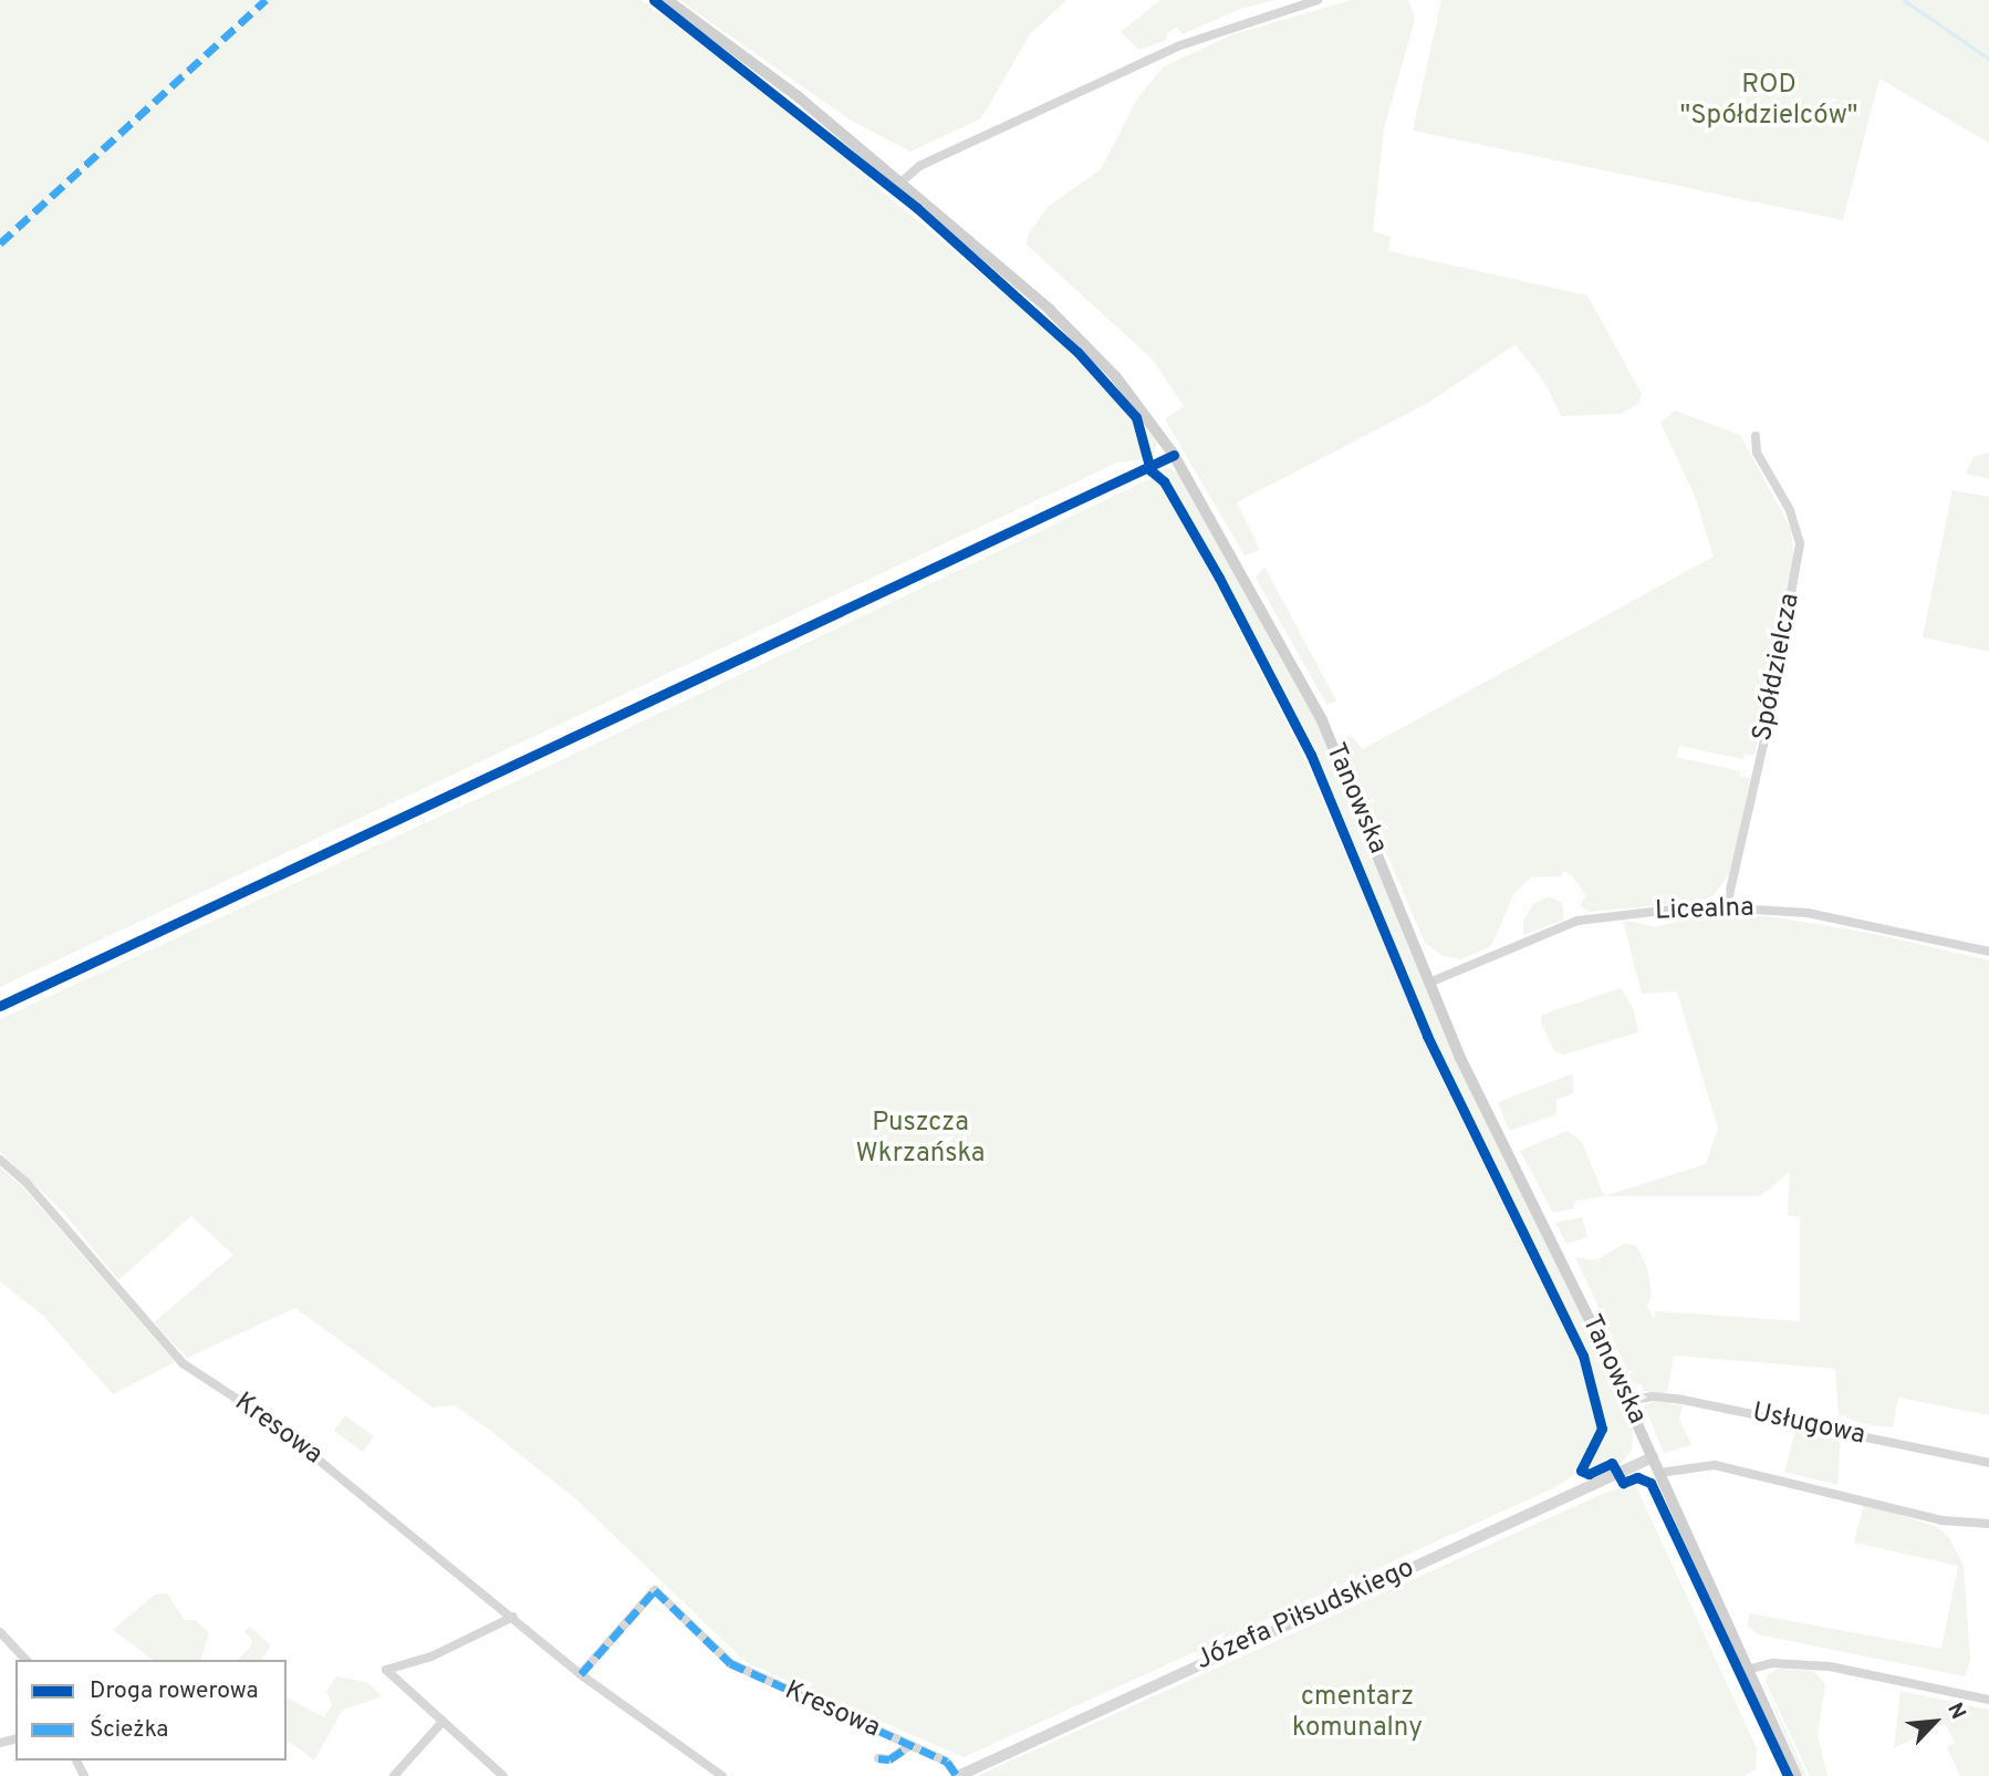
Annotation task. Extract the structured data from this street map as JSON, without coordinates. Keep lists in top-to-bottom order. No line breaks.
{"streets":{"main road":["Tanowska"],"street":["Spółdzielcza","Licealna","Usługowa","Kresowa","Józefa Piłsudskiego"]},"crossings":[["Spółdzielcza","Licealna"],["Tanowska","Licealna"],["Tanowska","Usługowa"],["Tanowska","Józefa Piłsudskiego"],["Kresowa","Józefa Piłsudskiego"]],"parks":["ROD \"Spółdzielców\"","Puszcza Wkrzańska","cmentarz komunalny"],"legend":["Droga rowerowa","Ścieżka"],"north":"top right"}
